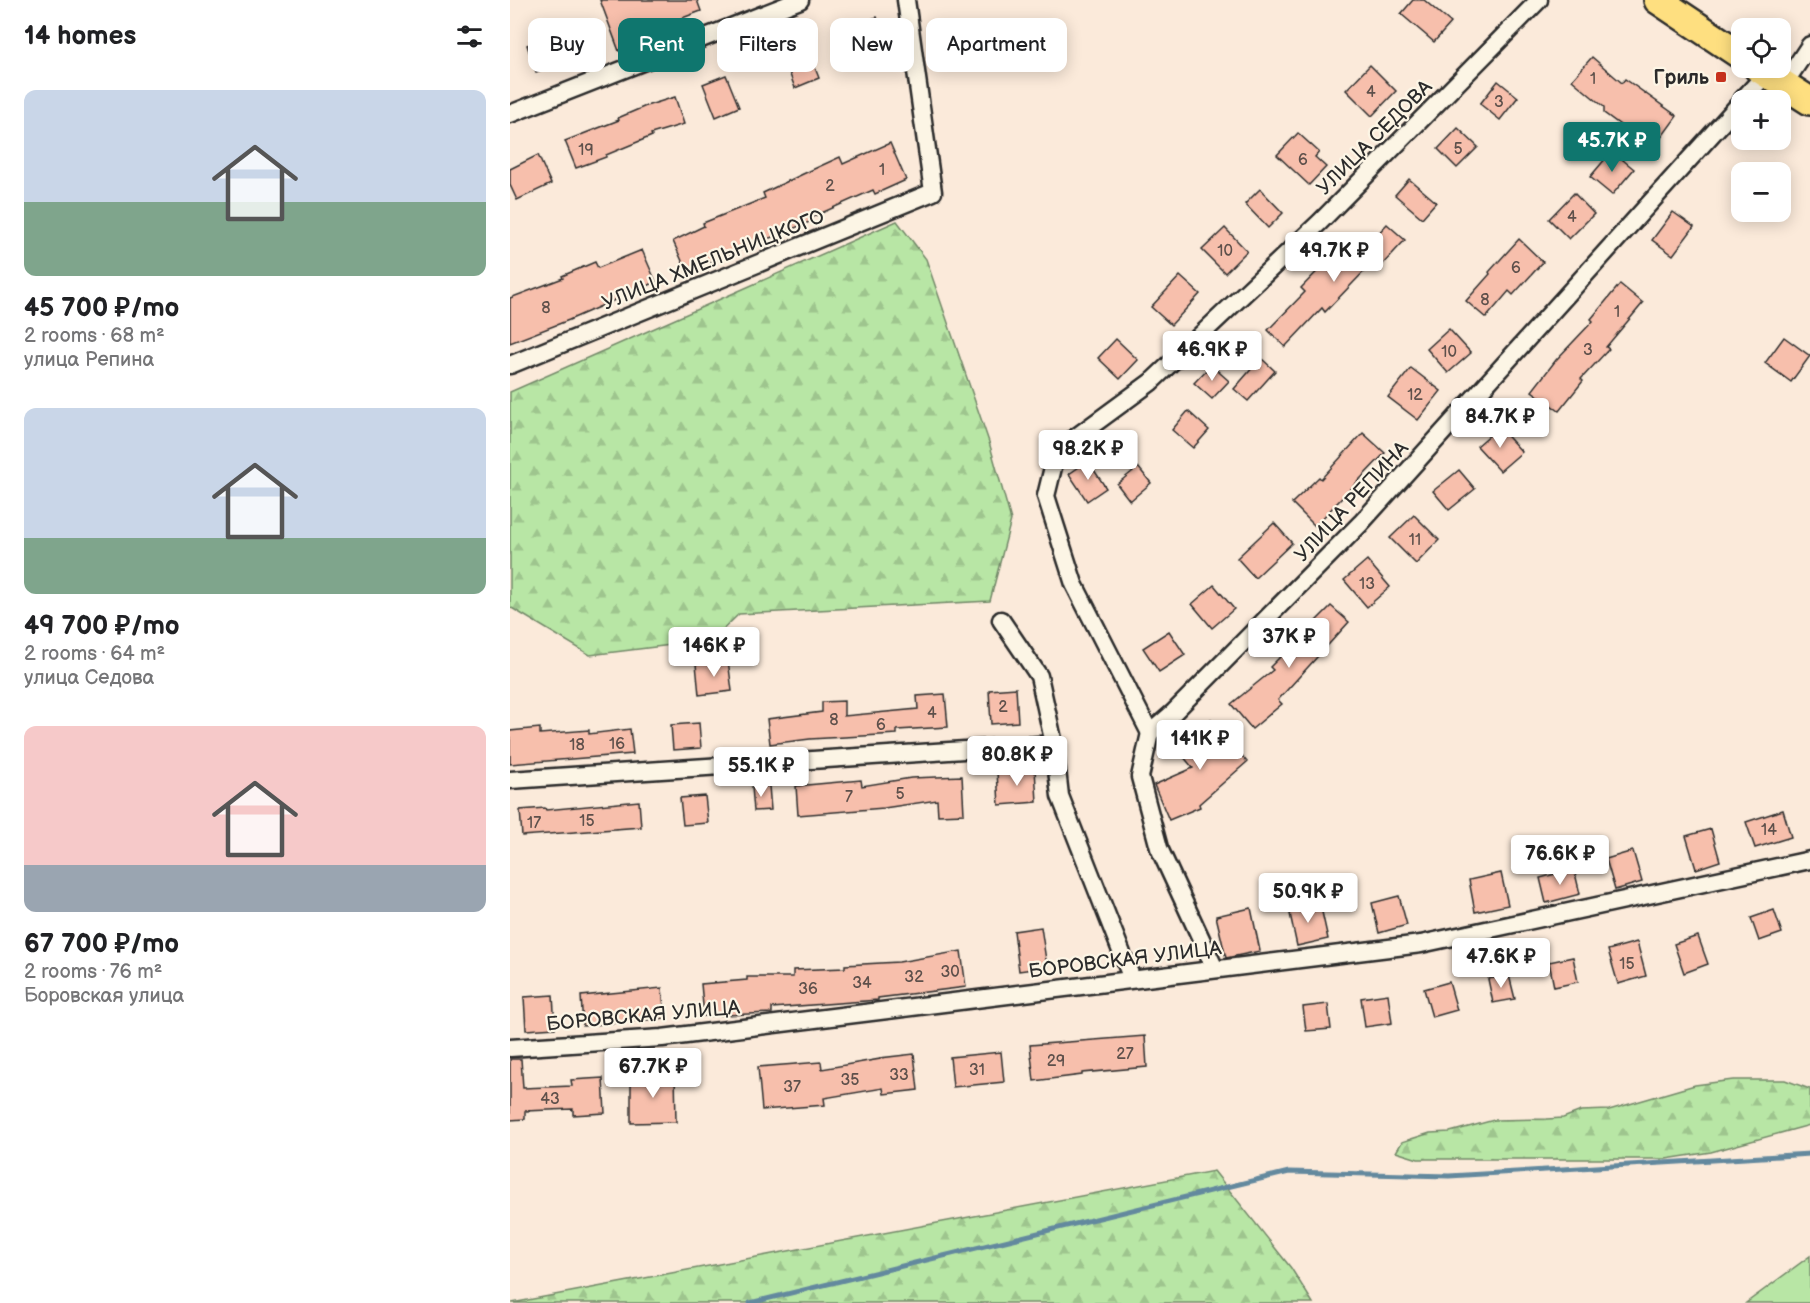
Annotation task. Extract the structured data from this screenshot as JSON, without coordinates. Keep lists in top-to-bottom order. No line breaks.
{"streets":{"street":["УЛИЦА СЕДОВА","УЛИЦА ХМЕЛЬНИЦКОГО","УЛИЦА РЕПИНА","БОРОВСКАЯ УЛИЦА"]},"crossings":[["УЛИЦА СЕДОВА","УЛИЦА РЕПИНА"]],"places":{"transit":["Гриль"]},"house_numbers":["1","4","3","5","19","6","1","2","4","10","6","8","8","1","3","10","12","11","13","2","4","8","6","16","18","5","7","15","17","14","15","30","32","34","36","27","29","31","33","35","37","43"],"page":{"heading":"14 homes","map_buttons":["+","−"],"chip":["Buy","Rent","Filters","New","Apartment"],"list":[{"name":"45 700 ₽/mo","note":"2 rooms · 68 m² · улица Репина"},{"name":"49 700 ₽/mo","note":"2 rooms · 64 m² · улица Седова"},{"name":"67 700 ₽/mo","note":"2 rooms · 76 m² · Боровская улица"}],"price":["45.7K ₽","49.7K ₽","46.9K ₽","84.7K ₽","98.2K ₽","37K ₽","146K ₽","141K ₽","80.8K ₽","55.1K ₽","76.6K ₽","50.9K ₽","47.6K ₽","67.7K ₽"]}}
